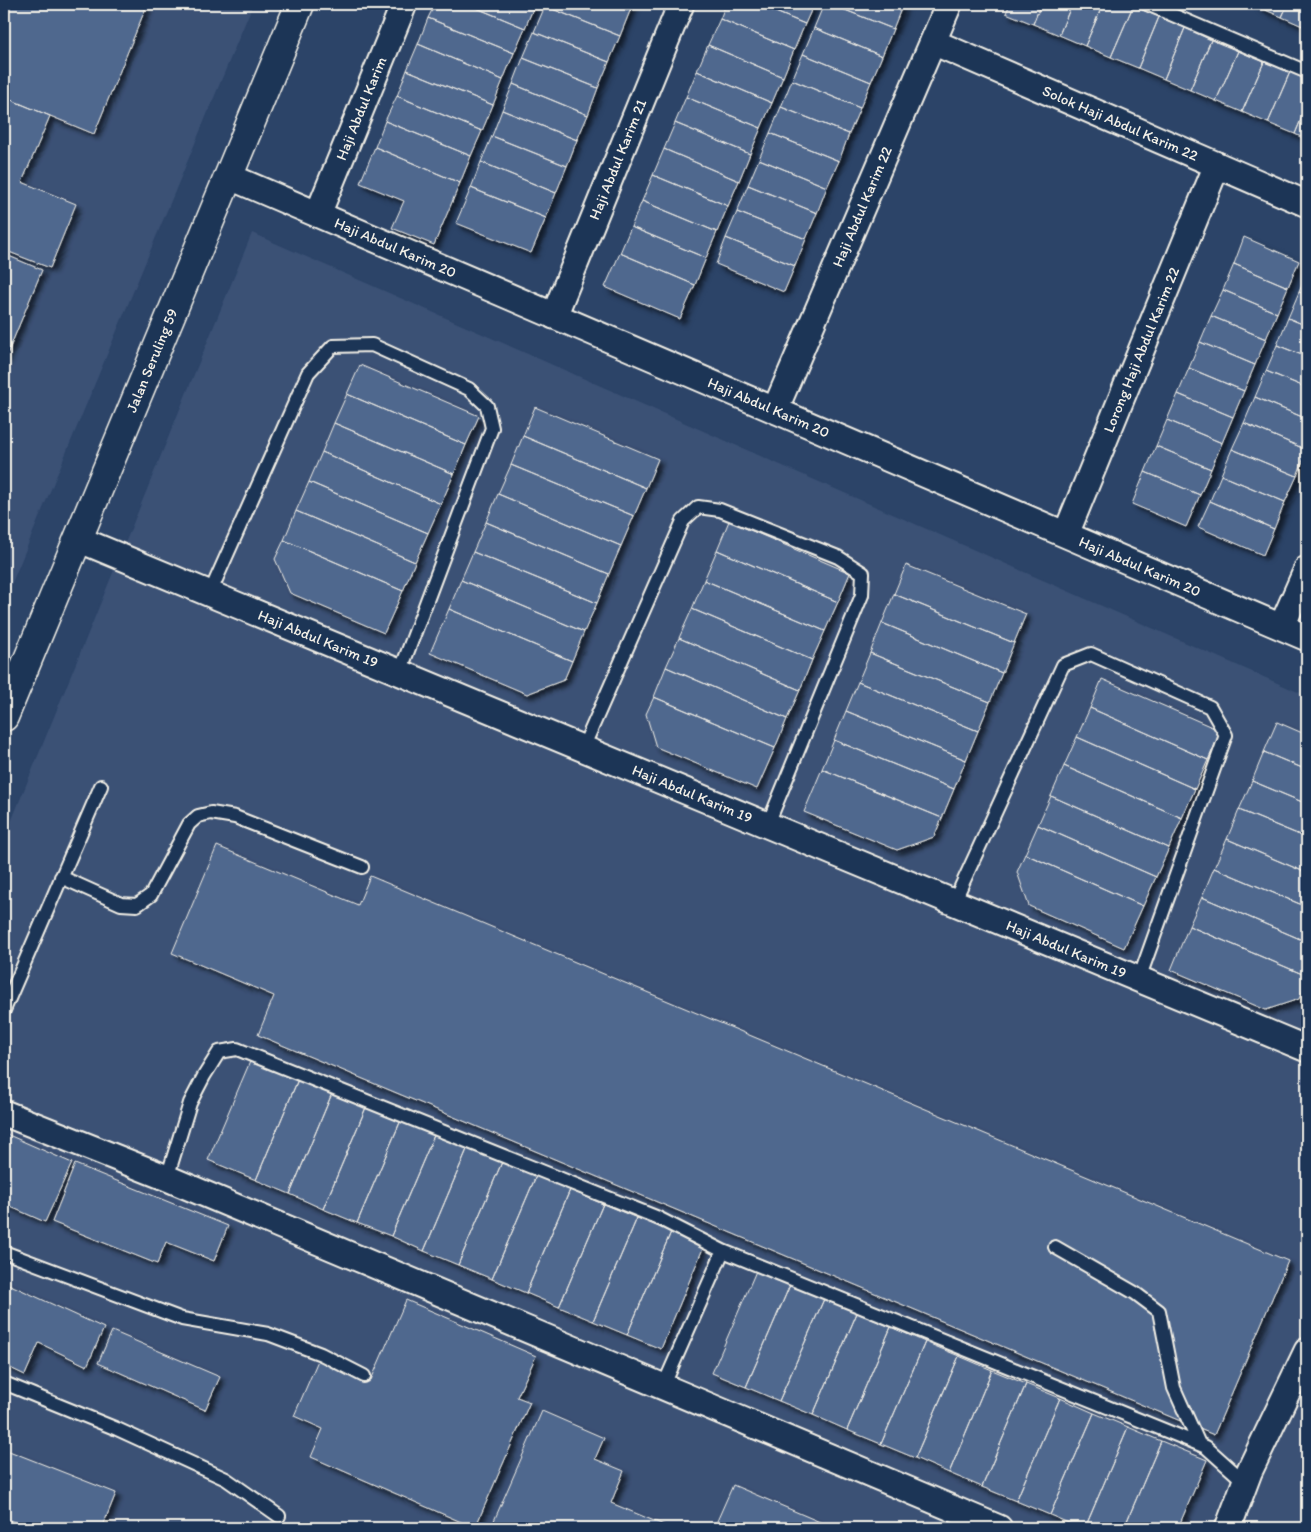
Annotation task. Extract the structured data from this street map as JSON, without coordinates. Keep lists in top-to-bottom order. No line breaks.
{"streets":{"main road":["Jalan Seruling 59"],"street":["Haji Abdul Karim","Solok Haji Abdul Karim 22","Haji Abdul Karim 21","Haji Abdul Karim 22","Haji Abdul Karim 20","Lorong Haji Abdul Karim 22","Haji Abdul Karim 19"]},"crossings":[["Haji Abdul Karim","Haji Abdul Karim 20"],["Solok Haji Abdul Karim 22","Haji Abdul Karim 22"],["Solok Haji Abdul Karim 22","Lorong Haji Abdul Karim 22"],["Haji Abdul Karim 21","Haji Abdul Karim 20"],["Haji Abdul Karim 22","Haji Abdul Karim 20"],["Haji Abdul Karim 20","Lorong Haji Abdul Karim 22"],["Haji Abdul Karim 20","Jalan Seruling 59"],["Jalan Seruling 59","Haji Abdul Karim 19"]]}
